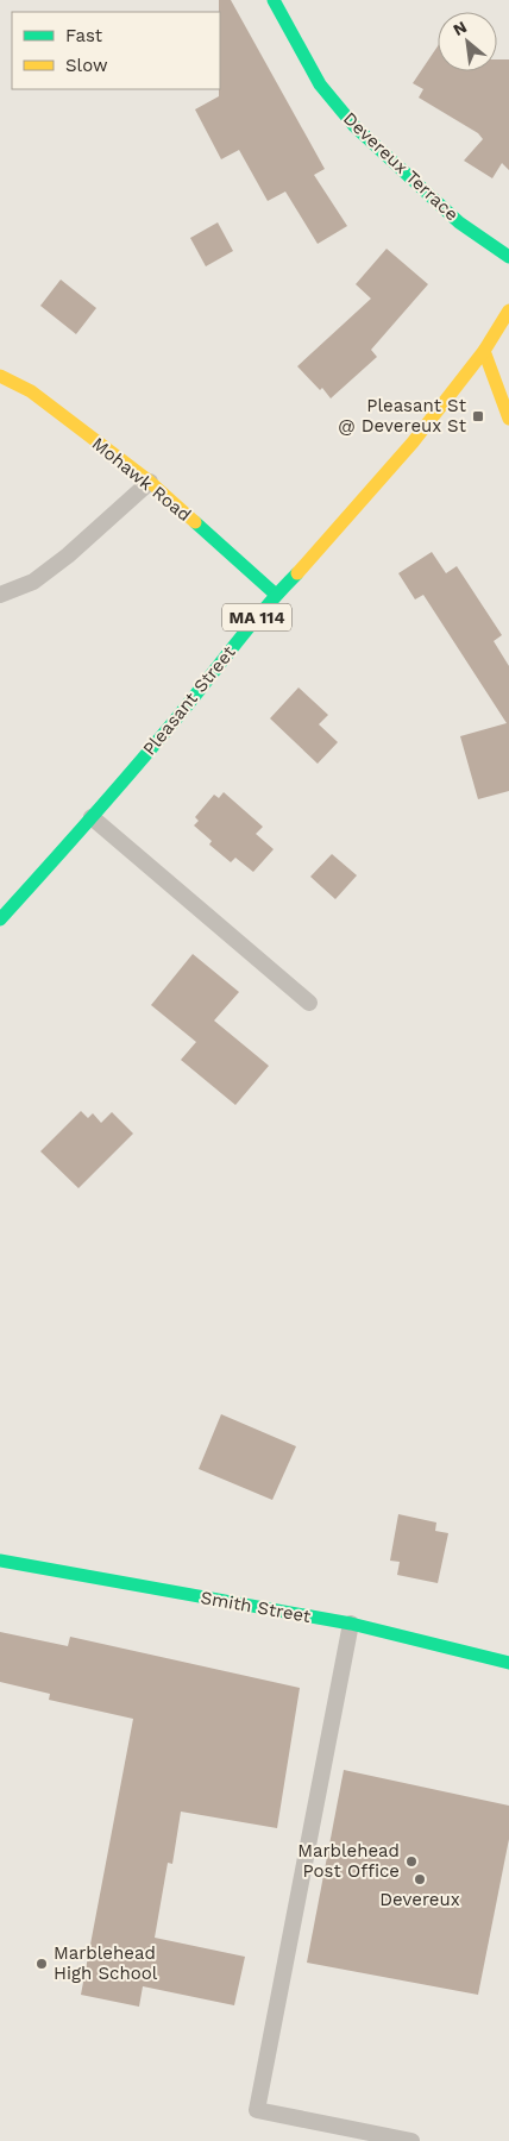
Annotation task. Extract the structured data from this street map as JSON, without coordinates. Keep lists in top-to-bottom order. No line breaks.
{"streets":{"street":["Devereux Terrace","Mohawk Road","MA 114","Pleasant Street","Smith Street"]},"crossings":[["Mohawk Road","Pleasant Street"]],"places":{"transit":["Pleasant St @ Devereux St"],"other":["Marblehead Post Office","Devereux","Marblehead High School"]},"legend":["Fast","Slow"],"north":"top left"}
